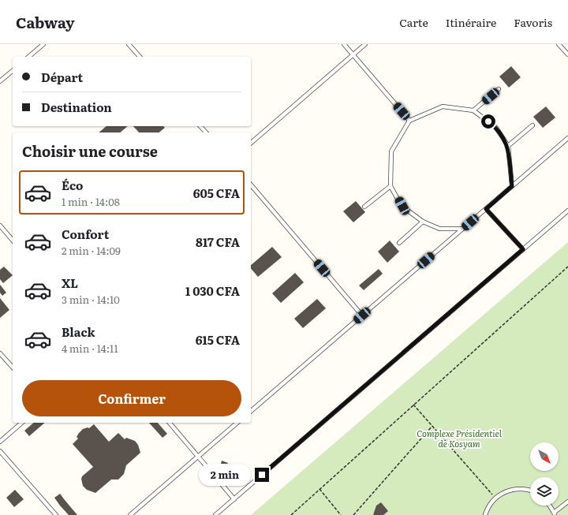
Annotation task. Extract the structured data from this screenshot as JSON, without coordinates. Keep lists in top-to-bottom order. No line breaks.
{"parks":["Complexe Présidentiel de Kosyam"],"north":"bottom right","page":{"header":"Cabway","nav":["Carte","Itinéraire","Favoris"],"banner":["Départ","Destination"],"heading":"Choisir une course","list":[{"name":"Éco","note":"1 min · 14:08","value":"605 CFA"},{"name":"Confort","note":"2 min · 14:09","value":"817 CFA"},{"name":"XL","note":"3 min · 14:10","value":"1 030 CFA"},{"name":"Black","note":"4 min · 14:11","value":"615 CFA"}],"buttons":"Confirmer","bubble":"2 min"}}
